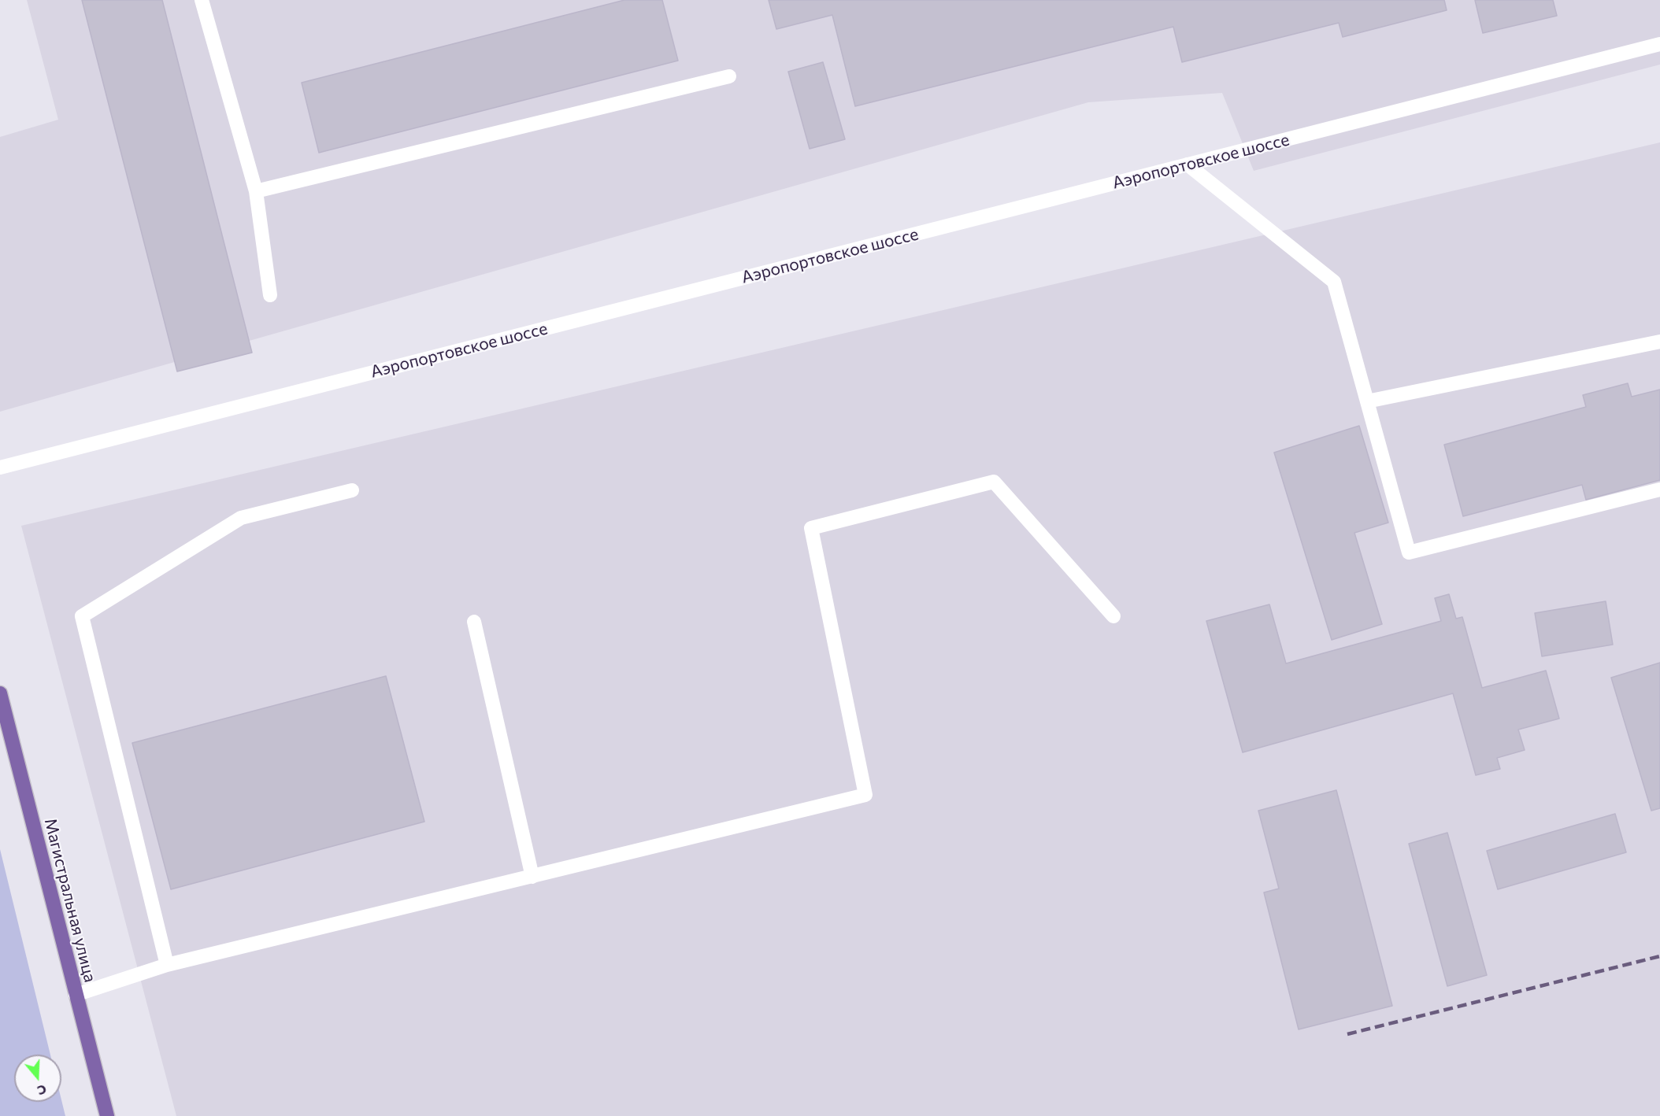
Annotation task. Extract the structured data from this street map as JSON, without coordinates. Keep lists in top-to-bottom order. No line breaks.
{"streets":{"main road":["Магистральная улица"],"street":["Аэропортовское шоссе"]},"north":"bottom"}
